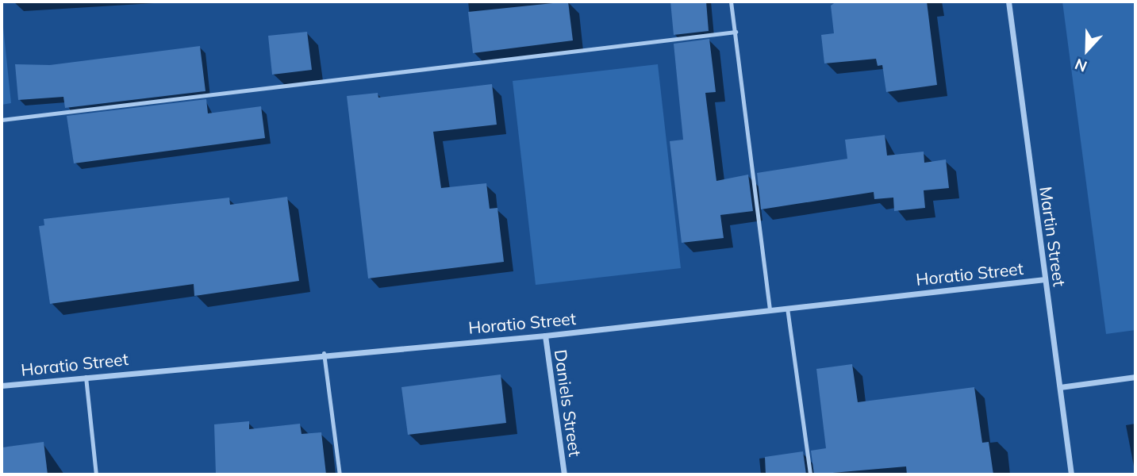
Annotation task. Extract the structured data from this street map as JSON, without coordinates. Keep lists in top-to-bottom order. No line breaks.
{"streets":{"street":["Martin Street","Horatio Street","Daniels Street"]},"crossings":[["Martin Street","Horatio Street"],["Horatio Street","Daniels Street"]],"north":"bottom"}
